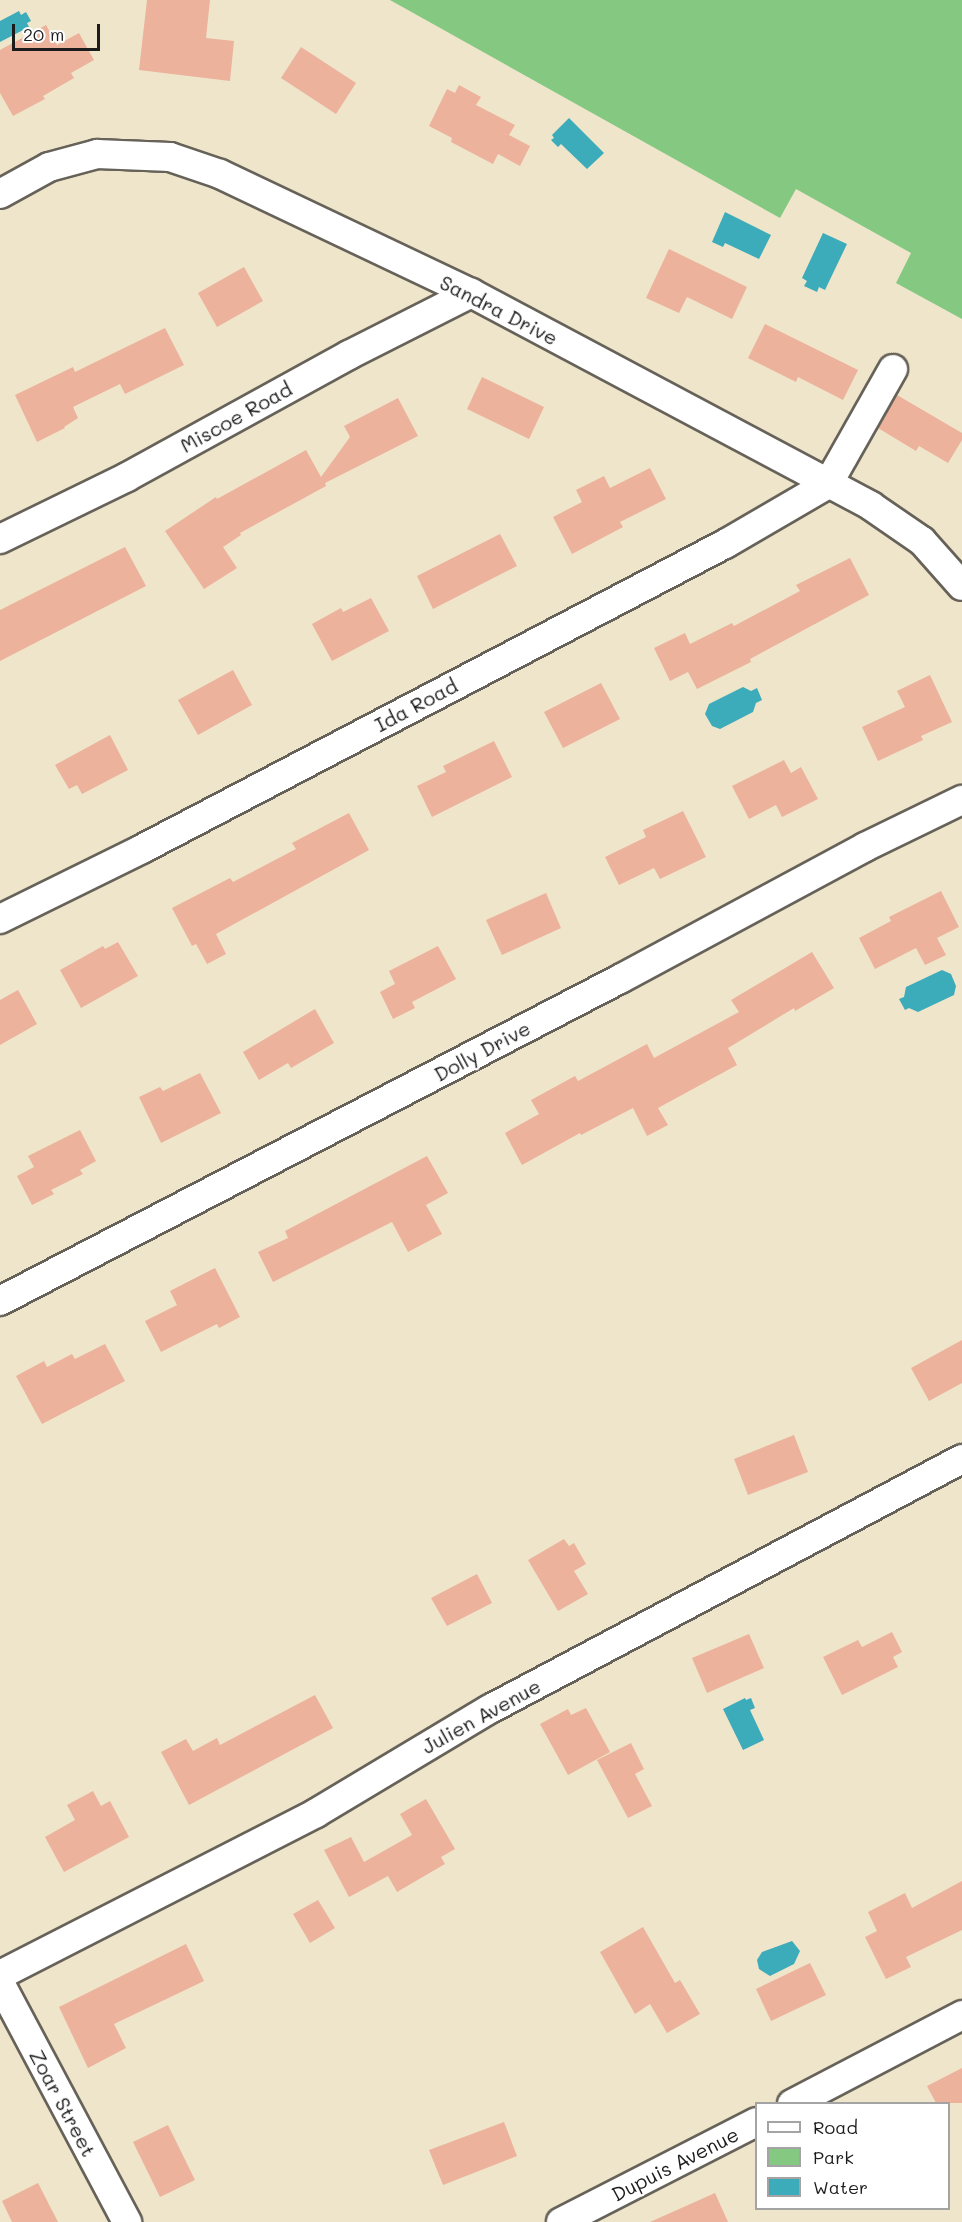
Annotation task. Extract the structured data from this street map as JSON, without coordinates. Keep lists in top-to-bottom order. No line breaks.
{"streets":{"street":["Sandra Drive","Miscoe Road","Ida Road","Dolly Drive","Julien Avenue","Zoar Street","Dupuis Avenue"]},"crossings":[["Sandra Drive","Miscoe Road"],["Sandra Drive","Ida Road"]],"legend":["Road","Park","Water"],"scale_bar":"20 m"}
